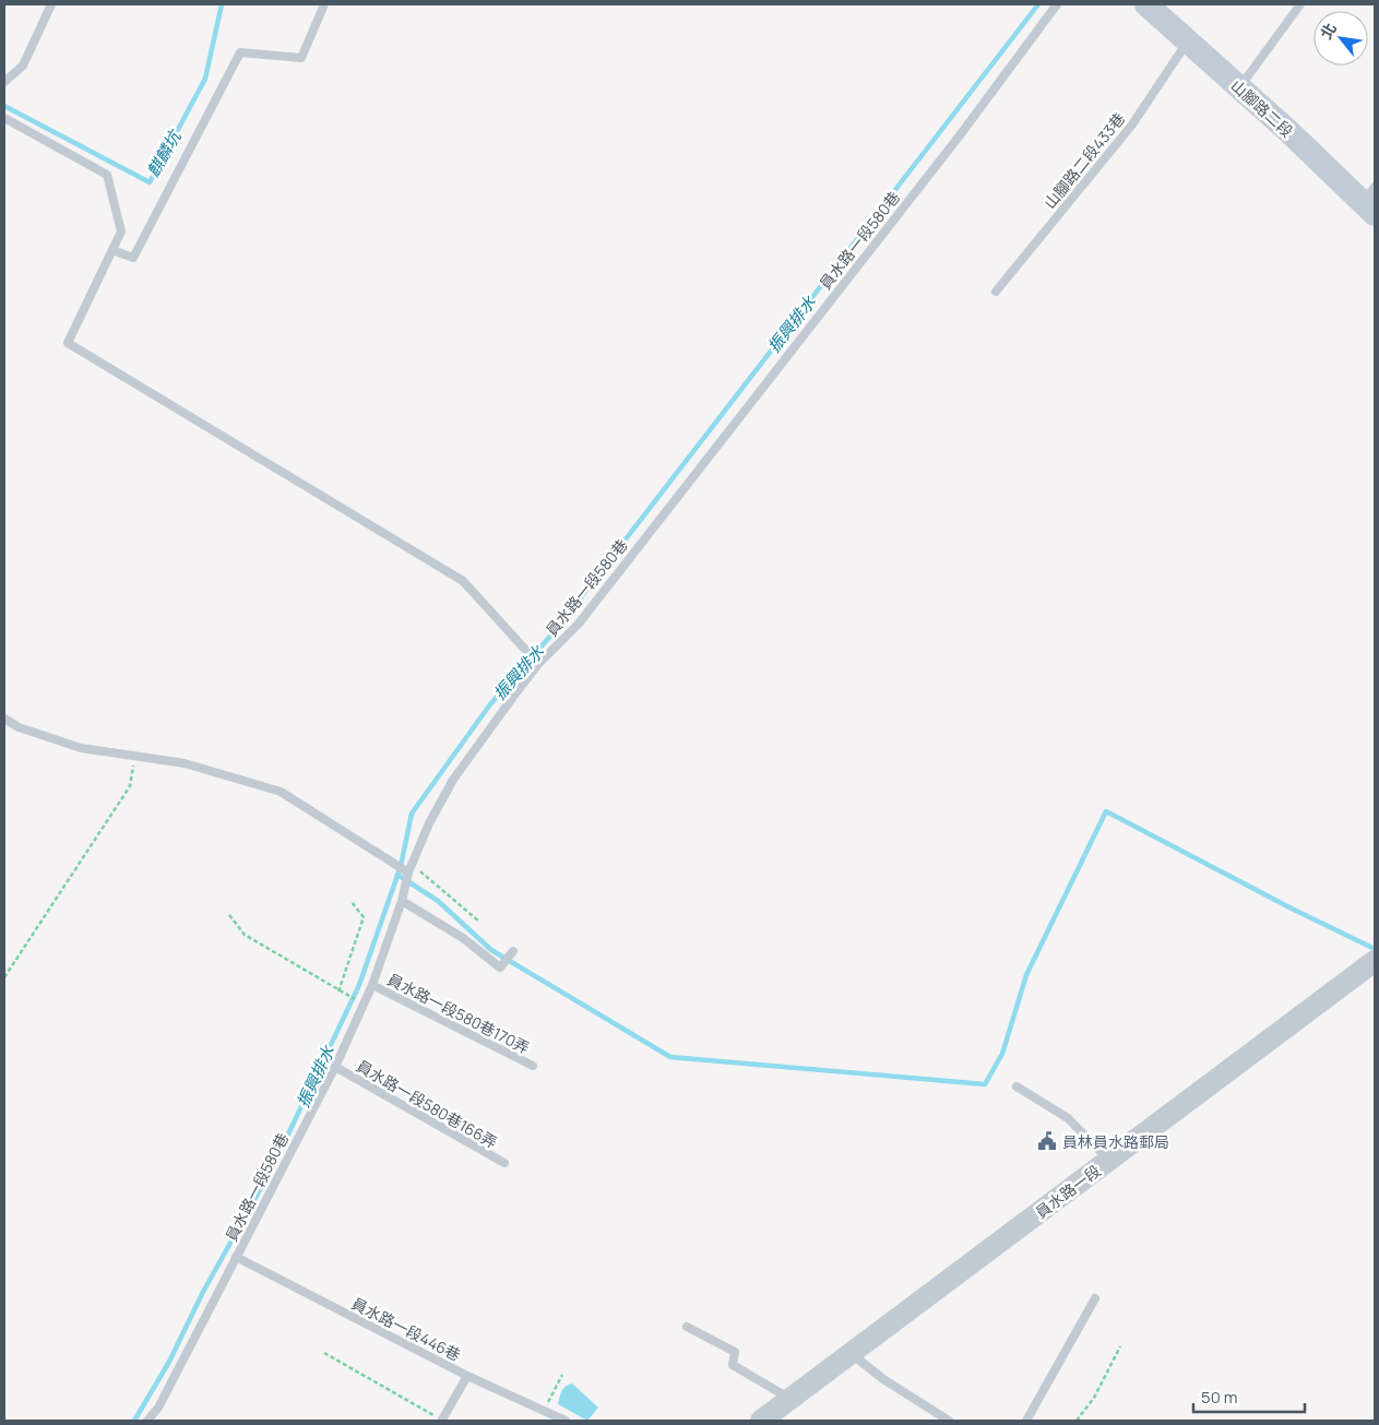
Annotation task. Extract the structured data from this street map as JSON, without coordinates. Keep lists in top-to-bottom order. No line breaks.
{"streets":{"main road":["山腳路二段"],"street":["員水路一段"],"lane":["山腳路二段433巷","員水路一段580巷","員水路一段580巷170弄","員水路一段580巷166弄","員水路一段446巷"]},"crossings":[["山腳路二段","山腳路二段433巷"],["員水路一段580巷","員水路一段580巷170弄"],["員水路一段580巷","員水路一段580巷166弄"],["員水路一段580巷","員水路一段446巷"]],"water":["麒麟坑","振興排水"],"places":{"public building":["員林員水路郵局"]},"scale_bar":"50 m","north":"top left"}
